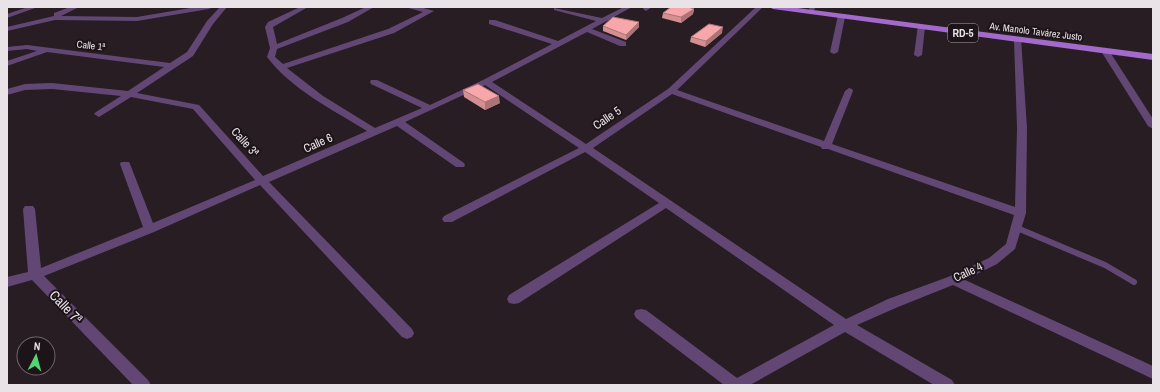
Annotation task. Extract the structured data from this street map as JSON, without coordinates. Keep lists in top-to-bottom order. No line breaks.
{"streets":{"main road":["Av. Manolo Tavárez Justo","RD-5"],"street":["Calle 1ª","Calle 5","Calle 3ª","Calle 6","Calle 4","Calle 7ª"]},"crossings":[["Av. Manolo Tavárez Justo","Calle 4"],["Calle 3ª","Calle 6"],["Calle 6","Calle 7ª"]],"north":"top"}
